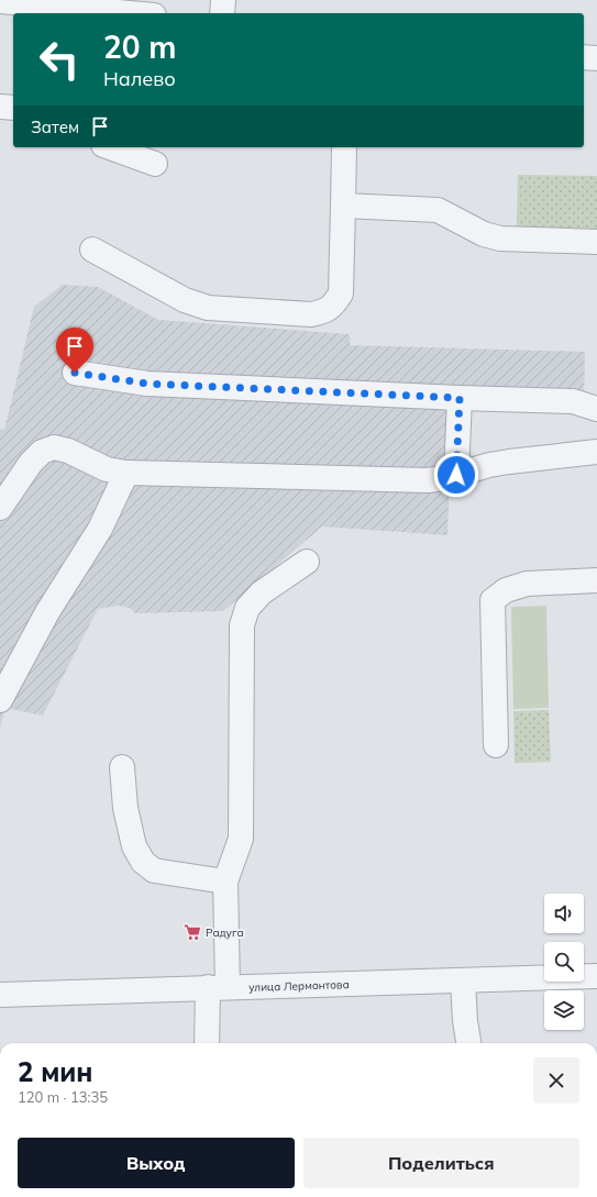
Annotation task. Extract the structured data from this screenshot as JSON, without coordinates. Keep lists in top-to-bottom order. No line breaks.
{"streets":{"street":["улица Лермонтова"]},"places":{"supermarket":["Радуга"]},"page":{"turn":["20 m","Налево"],"then":"Затем","heading":["2 мин","120 m · 13:35"],"buttons":["Выход","Поделиться"]}}
